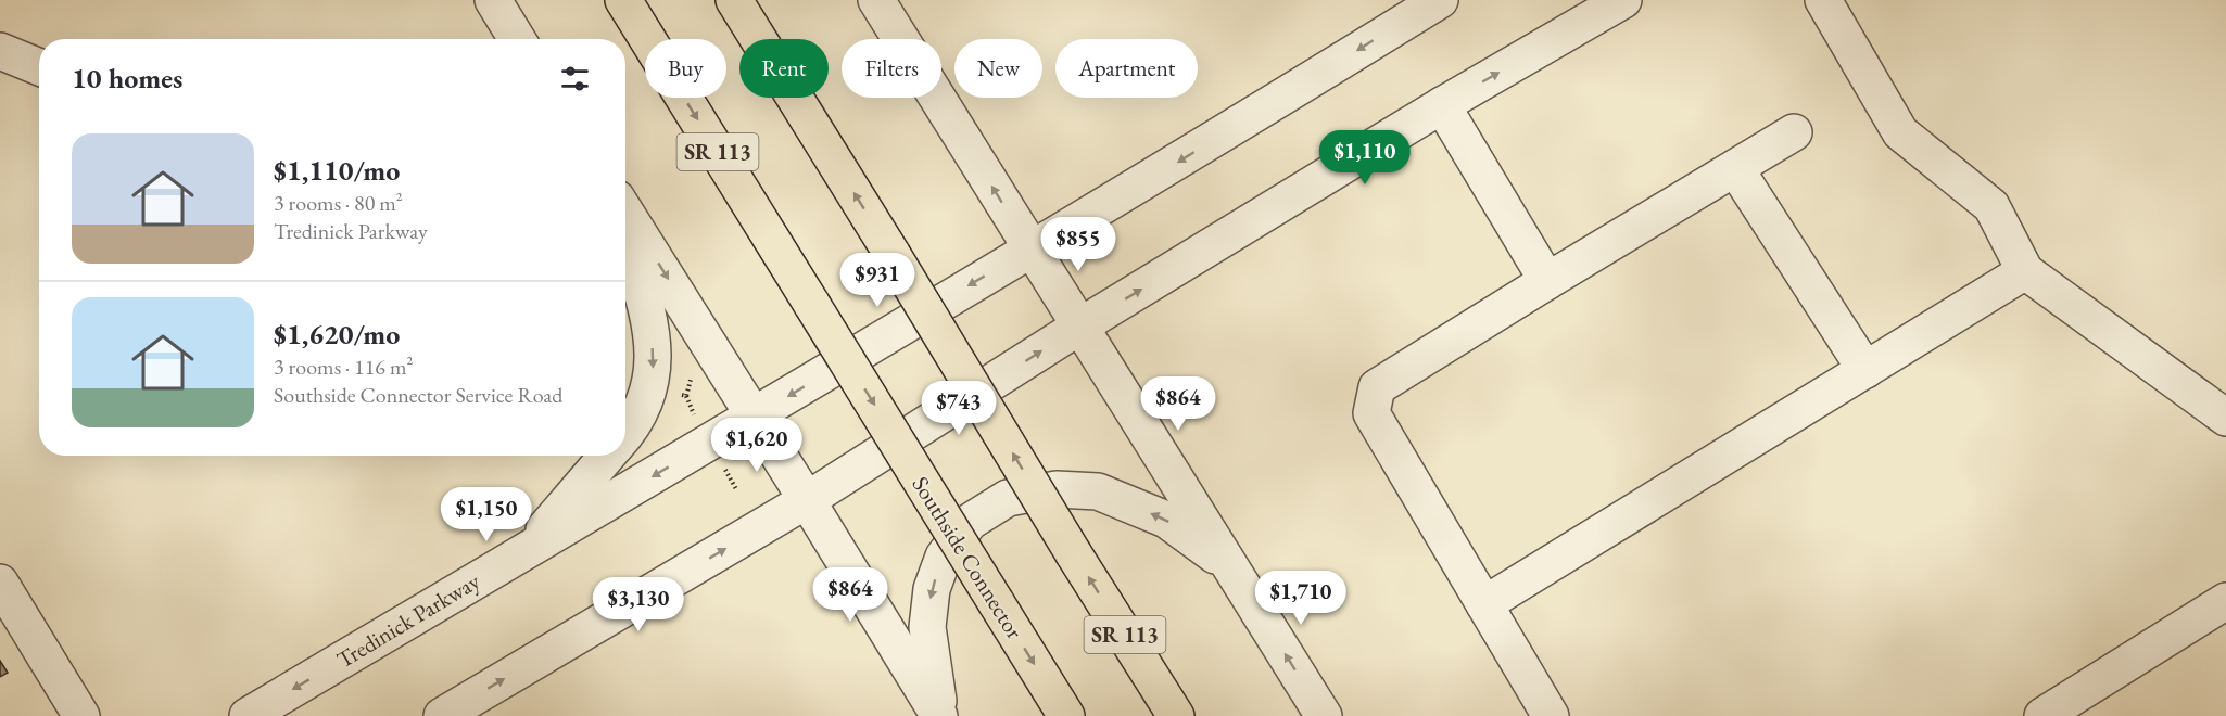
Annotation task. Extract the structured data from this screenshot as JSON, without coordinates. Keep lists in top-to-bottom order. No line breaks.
{"streets":{"highway":["SR 113","Southside Connector"],"street":["Tredinick Parkway"]},"page":{"chip":["Buy","Rent","Filters","New","Apartment"],"heading":"10 homes","list":[{"name":"$1,110/mo","note":"3 rooms · 80 m² · Tredinick Parkway"},{"name":"$1,620/mo","note":"3 rooms · 116 m² · Southside Connector Service Road"}],"price":["$1,110","$855","$931","$864","$743","$1,620","$1,150","$864","$1,710","$3,130"]}}
